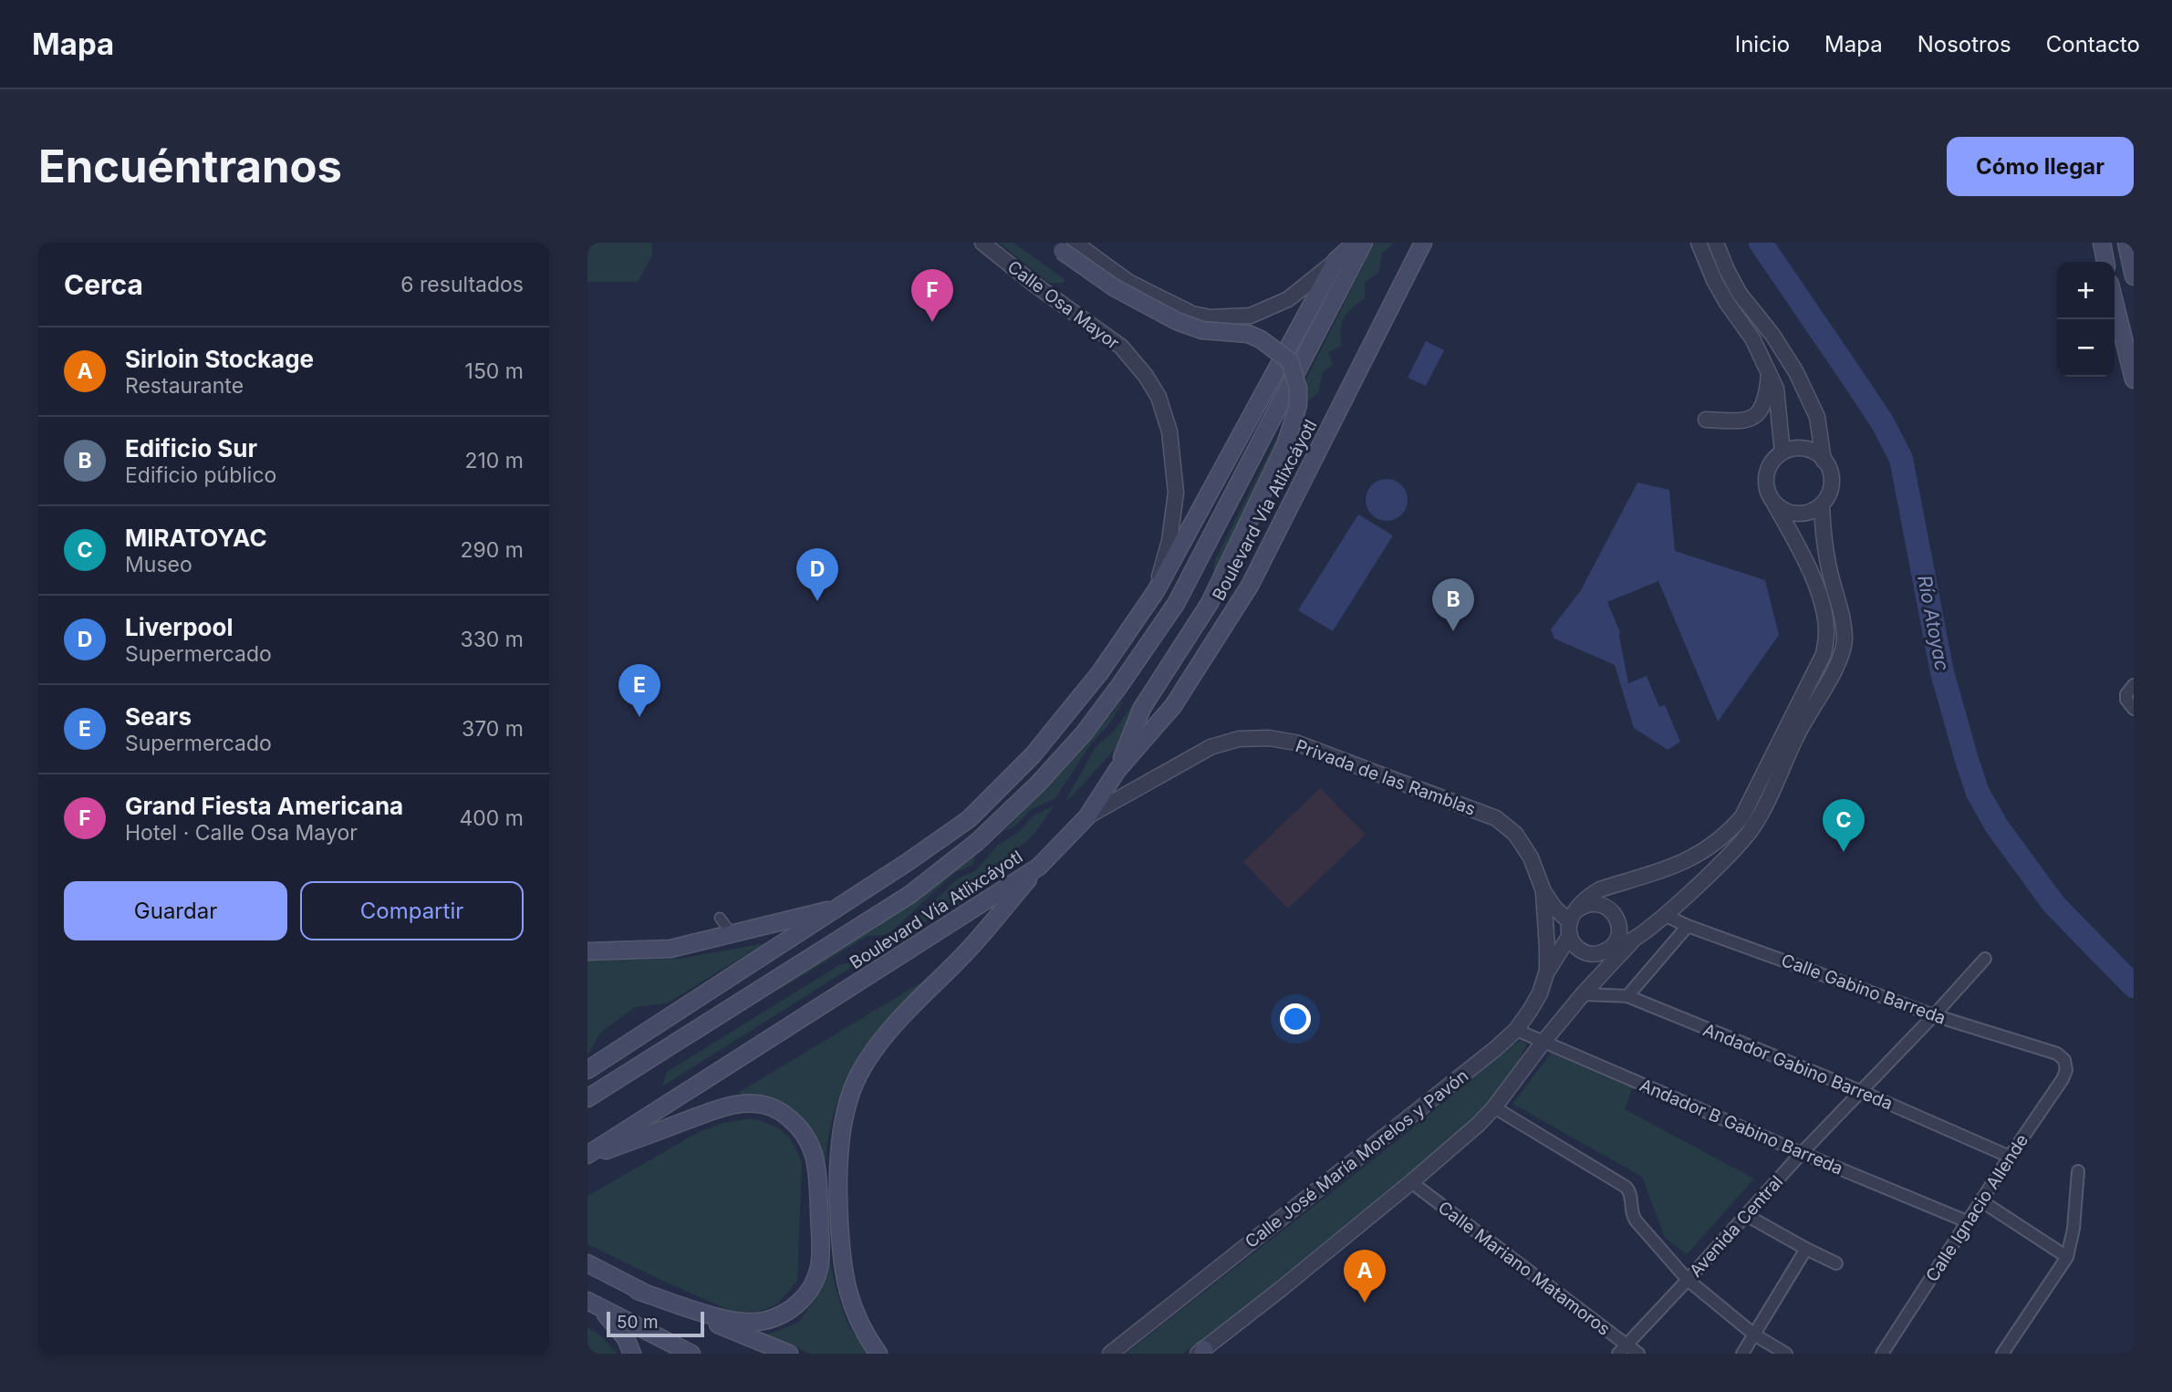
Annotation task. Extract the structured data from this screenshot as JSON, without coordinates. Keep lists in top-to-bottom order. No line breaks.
{"streets":{"main road":["Boulevard Vía Atlixcáyotl"],"street":["Calle Osa Mayor","Privada de las Ramblas","Calle Gabino Barreda","Andador Gabino Barreda","Andador B Gabino Barreda","Calle José María Morelos y Pavón","Calle Ignacio Allende","Avenida Central","Calle Mariano Matamoros"]},"crossings":[["Boulevard Vía Atlixcáyotl","Privada de las Ramblas"],["Privada de las Ramblas","Calle José María Morelos y Pavón"],["Calle Gabino Barreda","Calle Ignacio Allende"],["Calle Gabino Barreda","Avenida Central"],["Andador Gabino Barreda","Calle Ignacio Allende"],["Andador Gabino Barreda","Avenida Central"],["Andador B Gabino Barreda","Calle José María Morelos y Pavón"],["Andador B Gabino Barreda","Calle Ignacio Allende"],["Andador B Gabino Barreda","Avenida Central"],["Avenida Central","Calle Mariano Matamoros"]],"water":["Río Atoyac"],"scale_bar":"50 m","page":{"header":"Mapa","nav":["Inicio","Mapa","Nosotros","Contacto"],"buttons":["Cómo llegar",["Guardar","Compartir"]],"title":"Encuéntranos","heading":["Cerca","6 resultados"],"map_buttons":["+","−"],"pins":["F","D","B","E","C","A"],"list":[{"mark":"A","name":"Sirloin Stockage","note":"Restaurante","value":"150 m"},{"mark":"B","name":"Edificio Sur","note":"Edificio público","value":"210 m"},{"mark":"C","name":"MIRATOYAC","note":"Museo","value":"290 m"},{"mark":"D","name":"Liverpool","note":"Supermercado","value":"330 m"},{"mark":"E","name":"Sears","note":"Supermercado","value":"370 m"},{"mark":"F","name":"Grand Fiesta Americana","note":"Hotel · Calle Osa Mayor","value":"400 m"}],"scale":"50 m"}}
